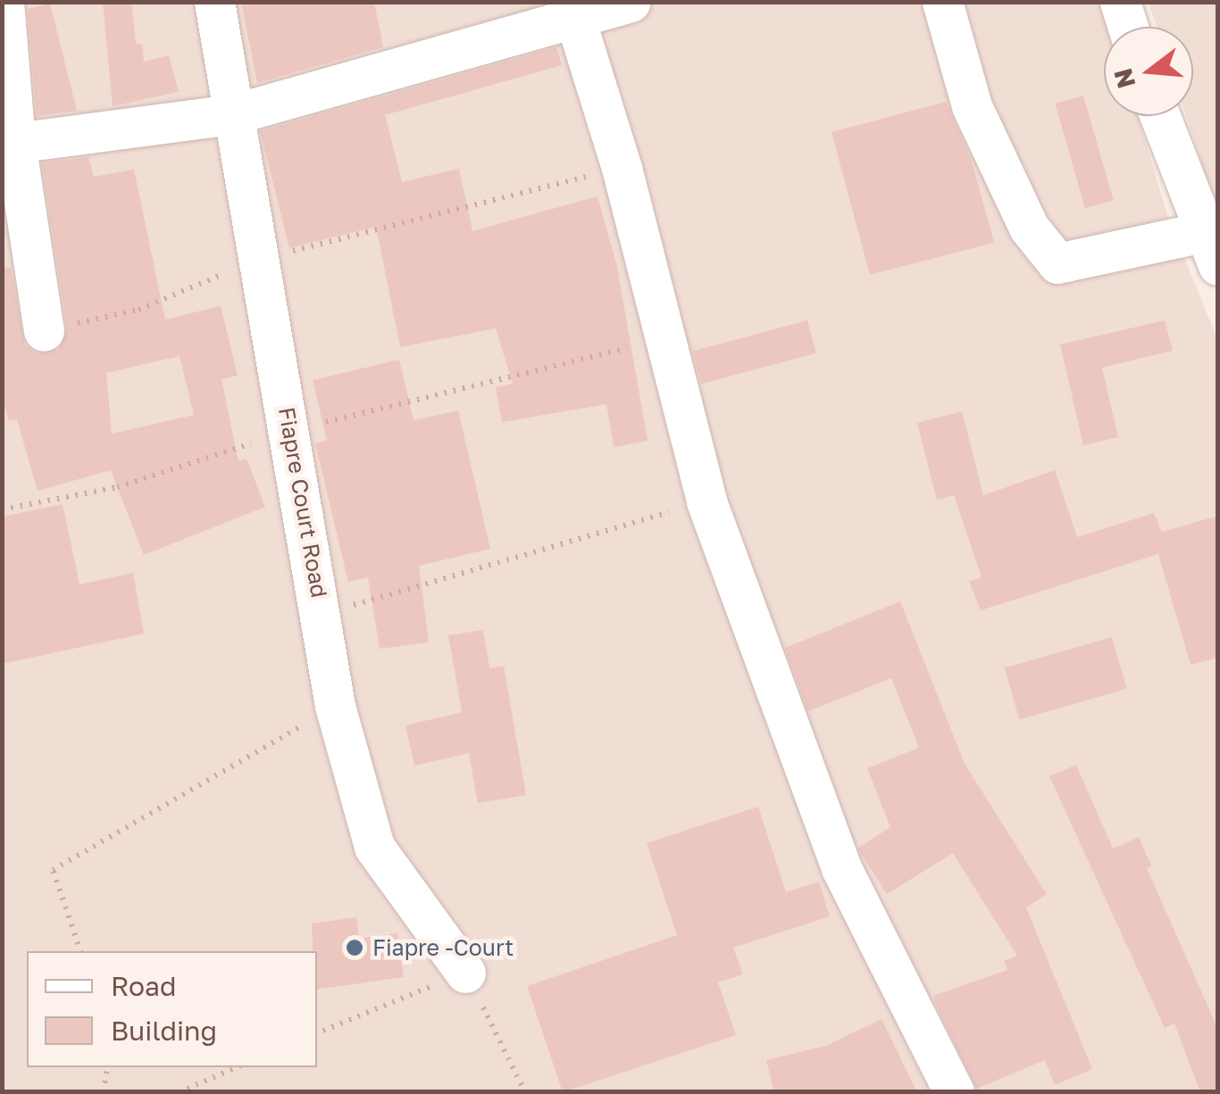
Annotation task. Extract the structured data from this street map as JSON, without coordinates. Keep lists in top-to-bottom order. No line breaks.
{"streets":{"street":["Fiapre Court Road"]},"places":["Fiapre -Court"],"legend":["Road","Building"],"north":"left"}
